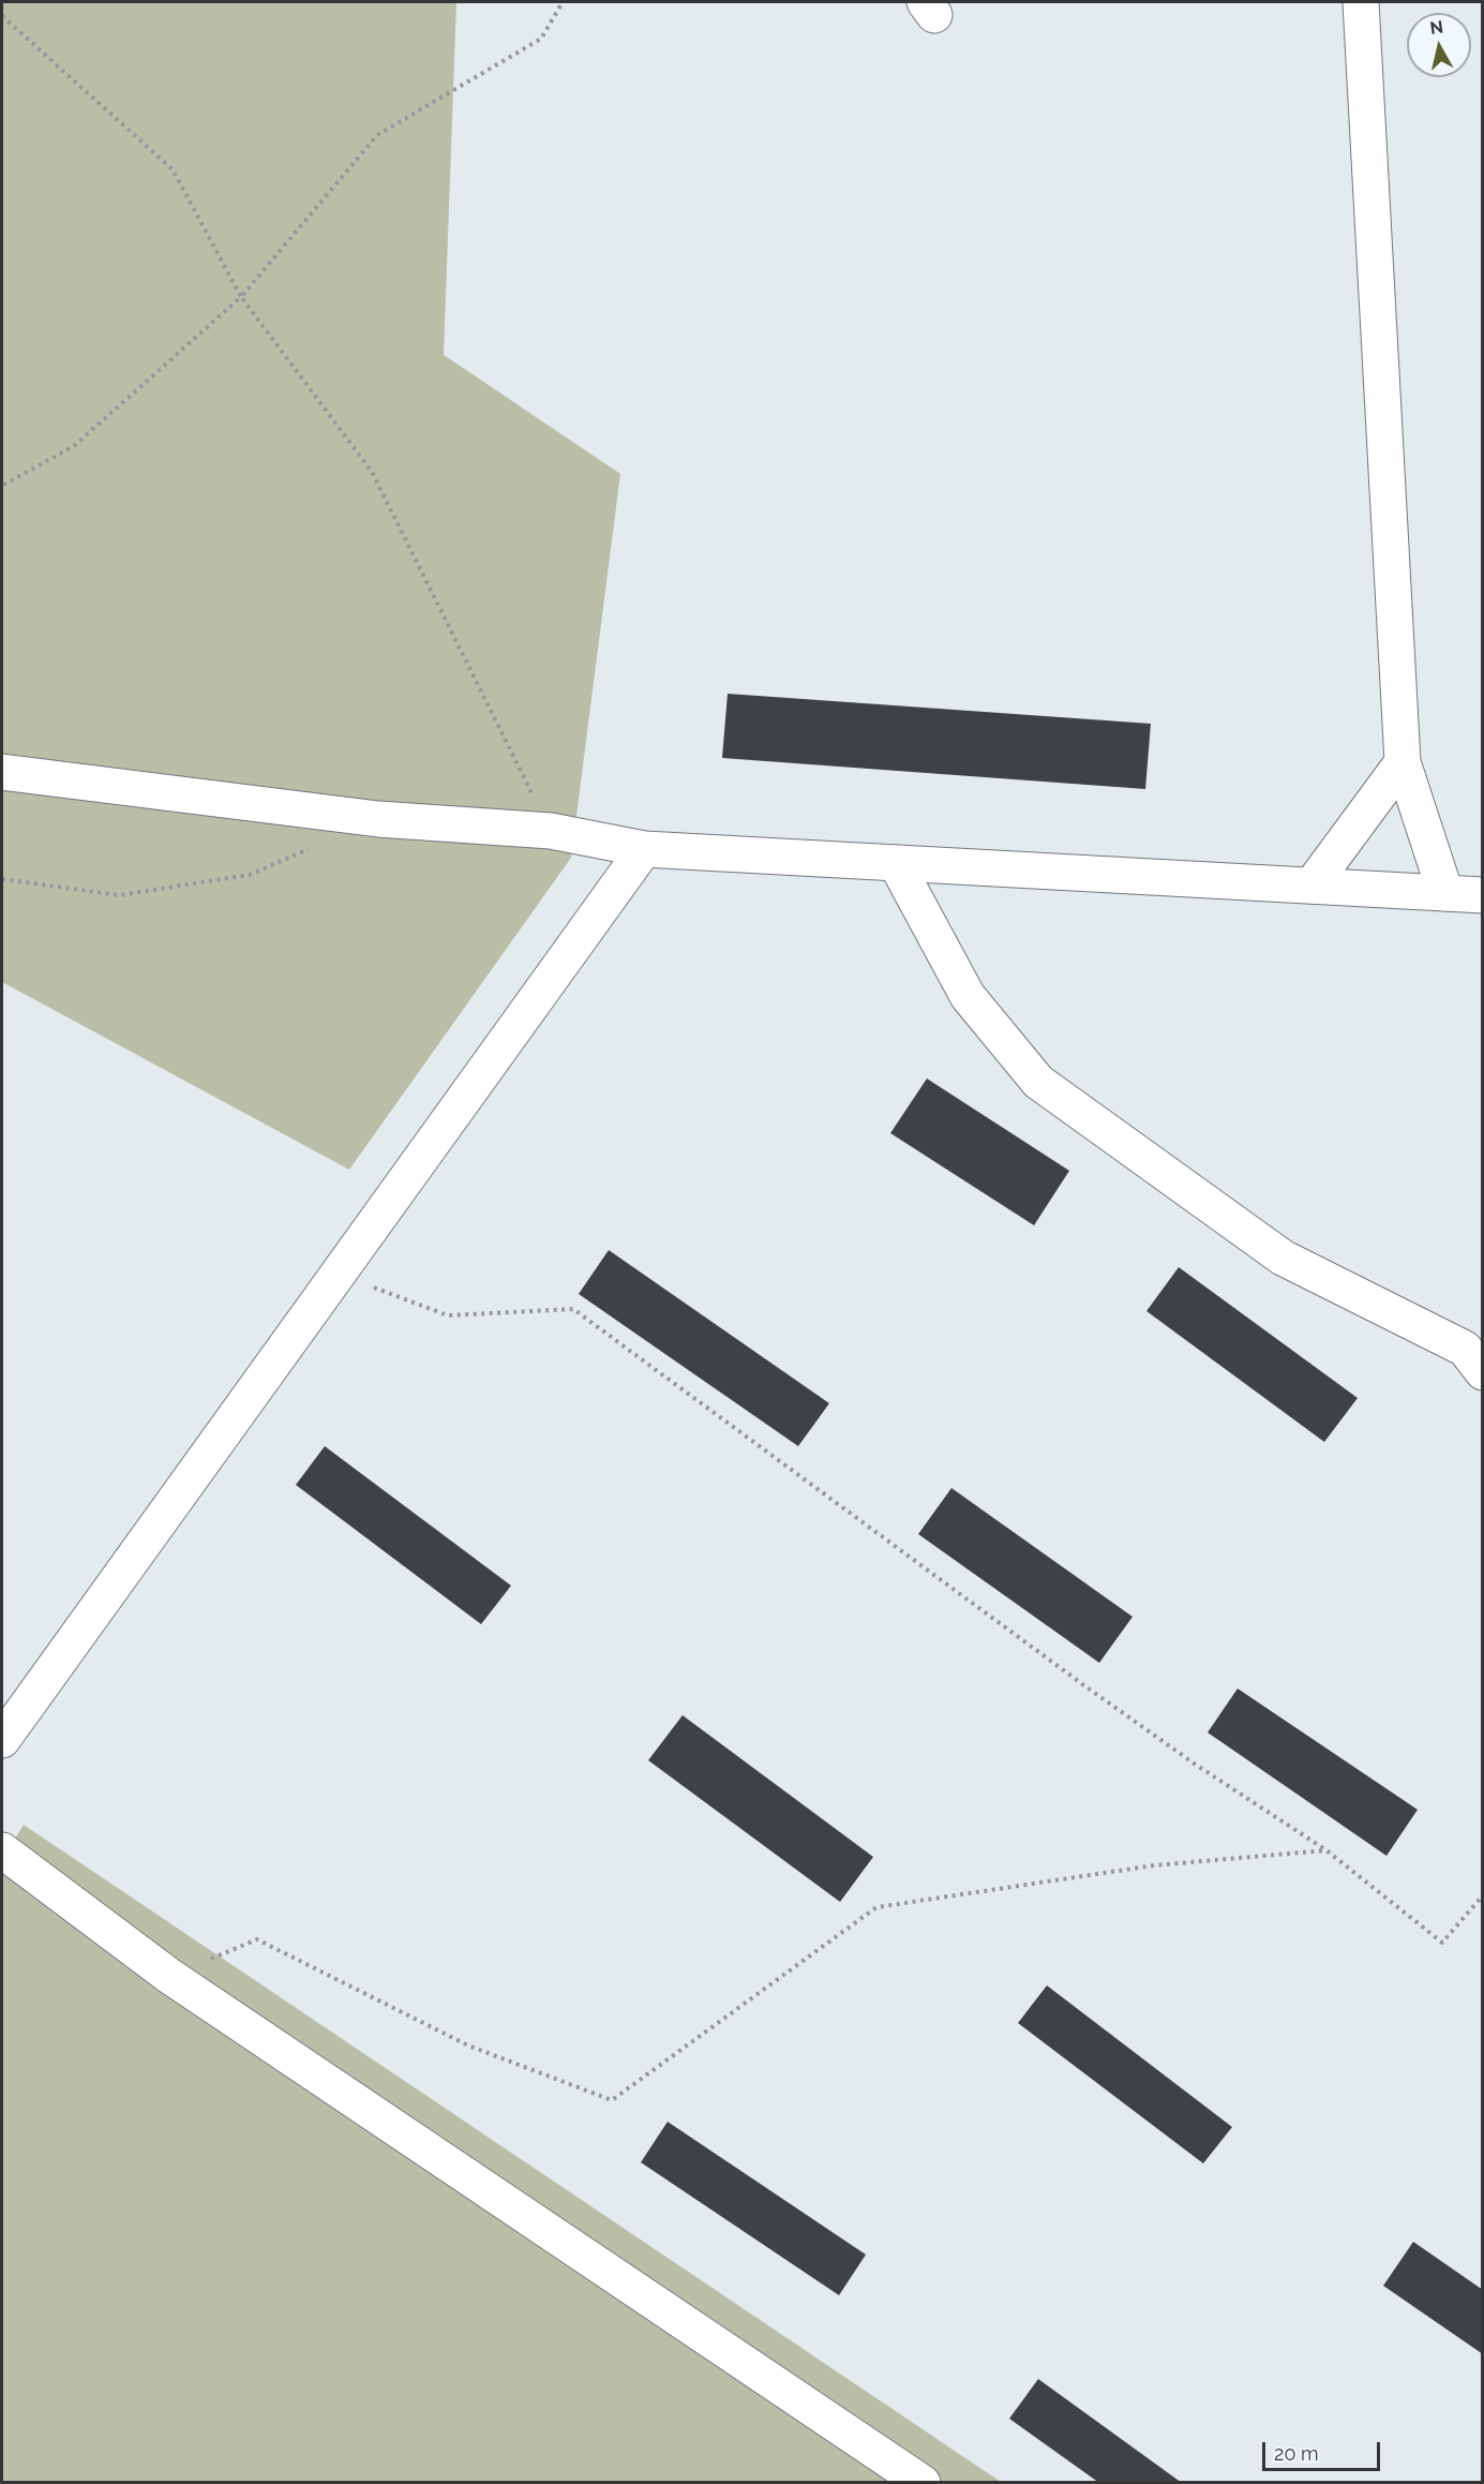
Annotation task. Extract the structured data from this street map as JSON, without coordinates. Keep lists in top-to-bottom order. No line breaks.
{"scale_bar":"20 m","north":"top"}
